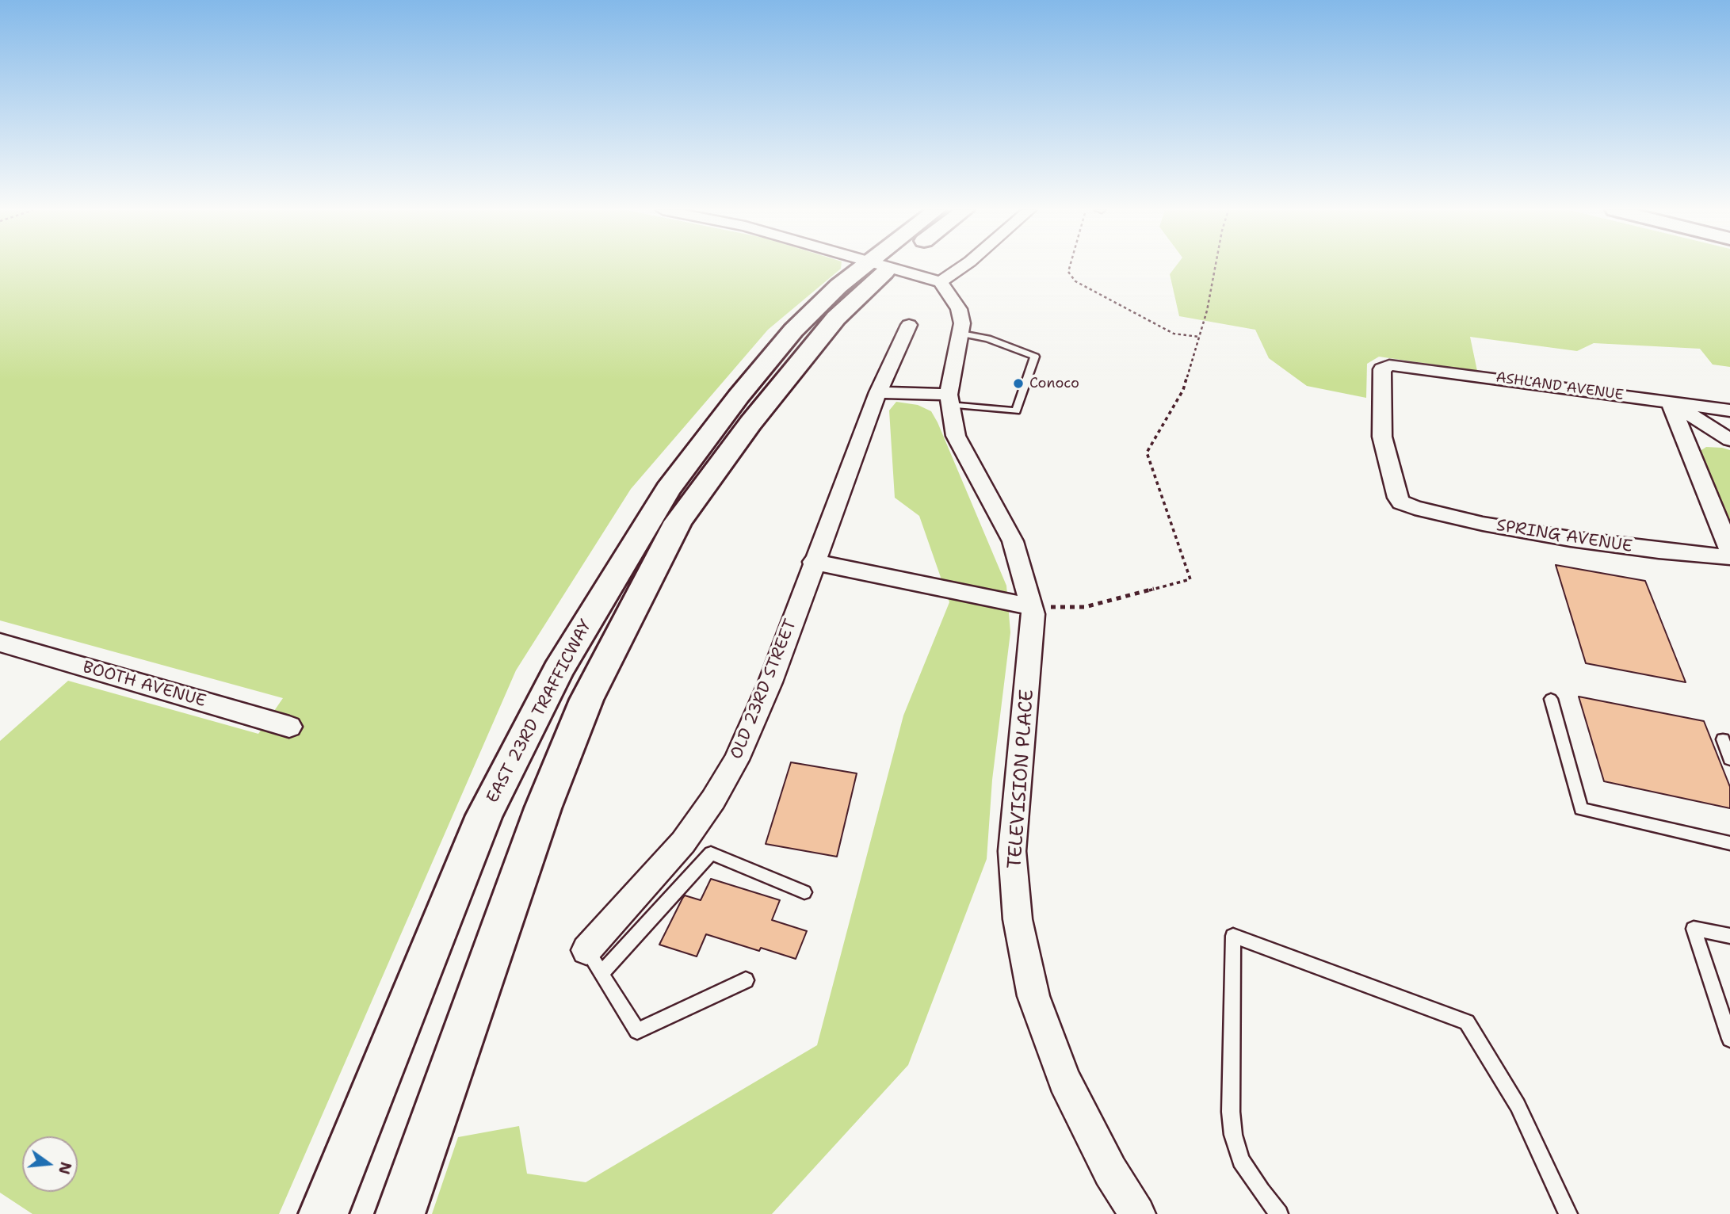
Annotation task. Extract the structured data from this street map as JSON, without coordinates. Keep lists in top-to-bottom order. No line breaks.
{"streets":{"main road":["EAST 23RD TRAFFICWAY"],"street":["ASHLAND AVENUE","SPRING AVENUE","BOOTH AVENUE","OLD 23RD STREET","TELEVISION PLACE"]},"crossings":[["ASHLAND AVENUE","SPRING AVENUE"]],"places":["Conoco"],"north":"right"}
